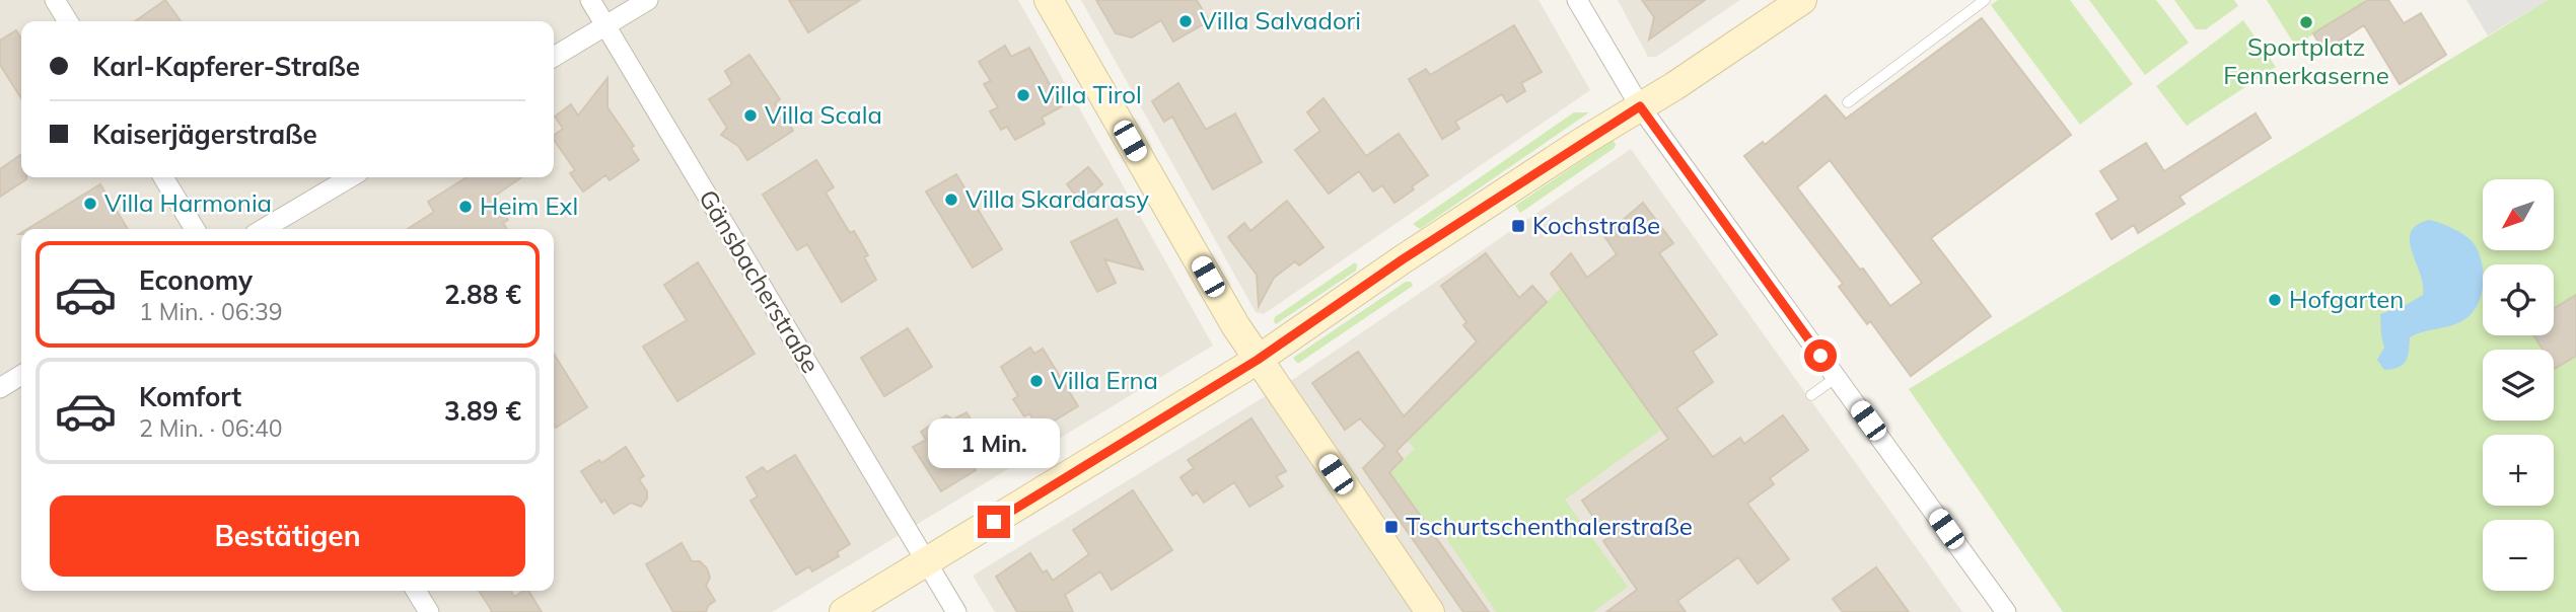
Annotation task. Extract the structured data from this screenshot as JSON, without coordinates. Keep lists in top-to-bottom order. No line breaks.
{"streets":{"street":["Gänsbacherstraße"]},"places":{"other":["Villa Salvadori","Sportplatz Fennerkaserne","Villa Tirol","Villa Scala","Villa Skardarasy","Villa Harmonia","Heim Exl","Hofgarten","Villa Erna"],"transit":["Kochstraße","Tschurtschenthalerstraße"]},"north":"bottom left","page":{"banner":["Karl-Kapferer-Straße","Kaiserjägerstraße"],"map_buttons":["+","−"],"list":[{"name":"Economy","note":"1 Min. · 06:39","value":"2.88 €"},{"name":"Komfort","note":"2 Min. · 06:40","value":"3.89 €"}],"bubble":"1 Min.","buttons":"Bestätigen"}}
